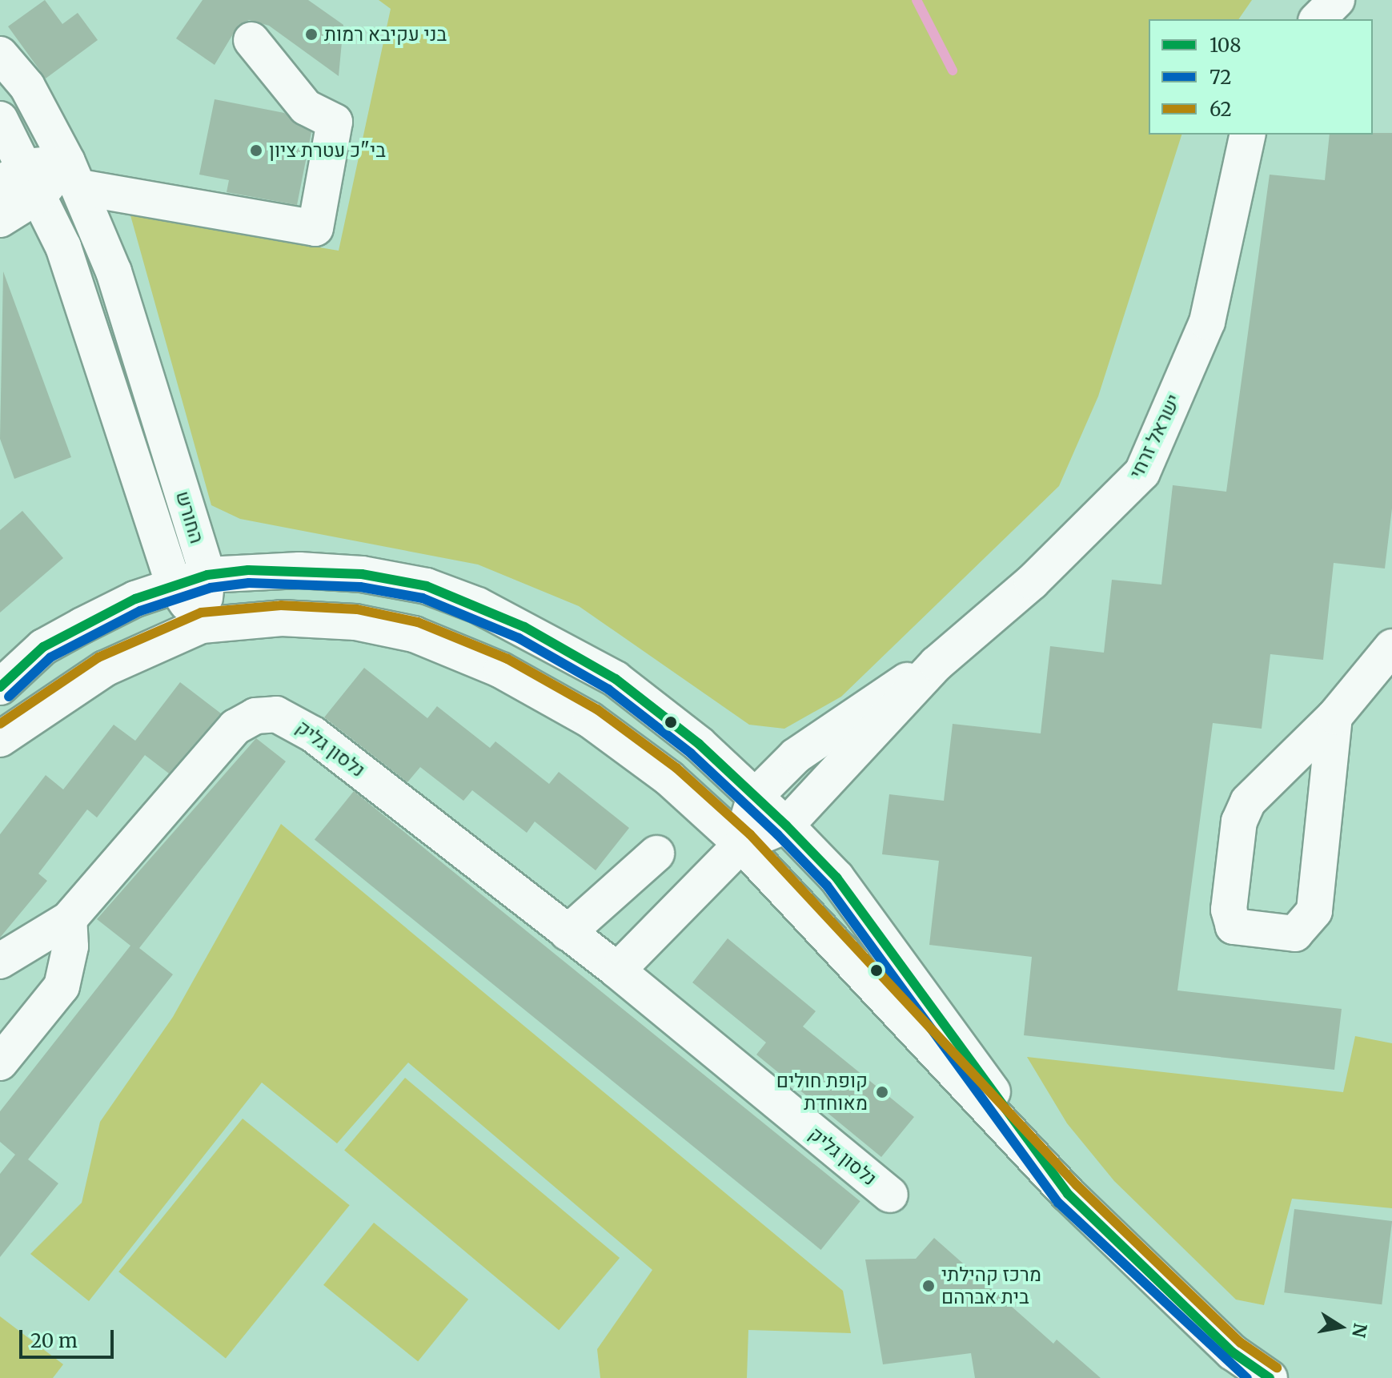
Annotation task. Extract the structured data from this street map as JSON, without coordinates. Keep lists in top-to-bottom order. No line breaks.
{"streets":{"street":["ישראל זרחי","החורש","נלסון גליק"]},"places":["בני עקיבא רמות","בי\"כ עטרת ציון","קופת חולים מאוחדת","מרכז קהילתי בית אברהם"],"lines":["transit line 108","transit line 72","transit line 62"],"legend":["108","72","62"],"scale_bar":"20 m","north":"right"}
